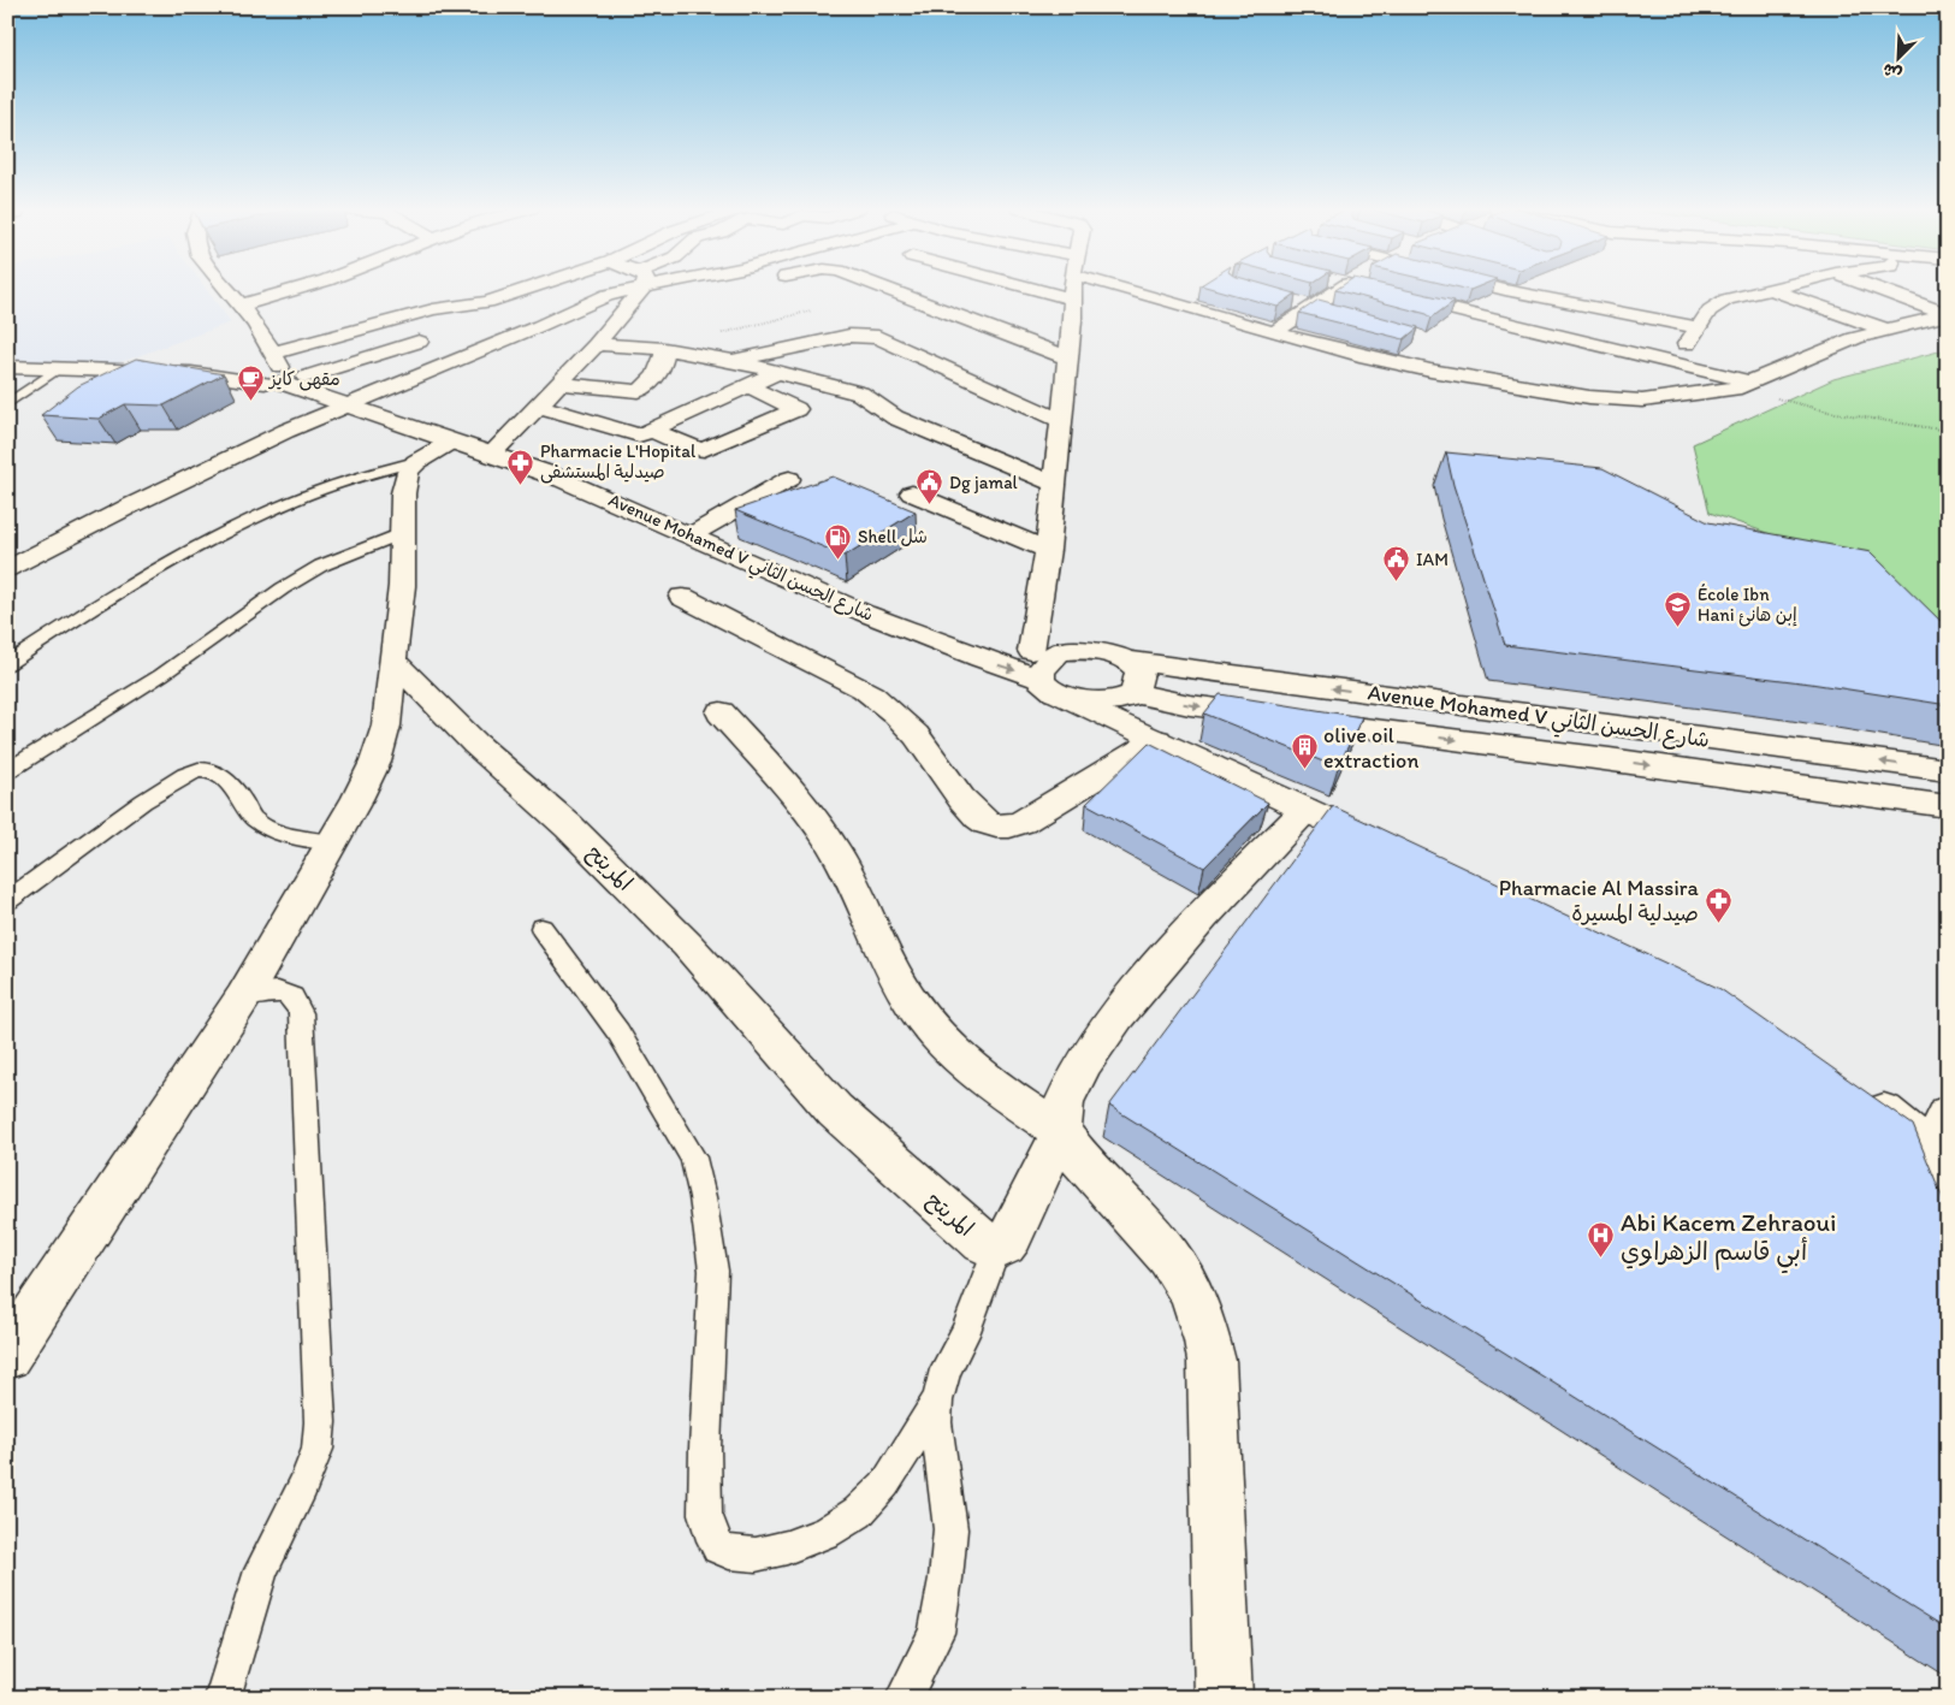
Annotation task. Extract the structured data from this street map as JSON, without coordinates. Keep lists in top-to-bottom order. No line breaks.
{"streets":{"street":["Avenue Mohamed V شارع الحسن الثاني","المريتح"]},"places":{"cafe":["مقهى كايز"],"pharmacy":["Pharmacie L'Hopital صيدلية المستشفى","Pharmacie Al Massira صيدلية المسيرة"],"public building":["Dg jamal","IAM"],"fuel station":["Shell شل"],"school or university":["École Ibn Hani إبن هانئ"],"building":["olive oil extraction"],"hospital":["Abi Kacem Zehraoui أبي قاسم الزهراوي"]},"north":"bottom left"}
